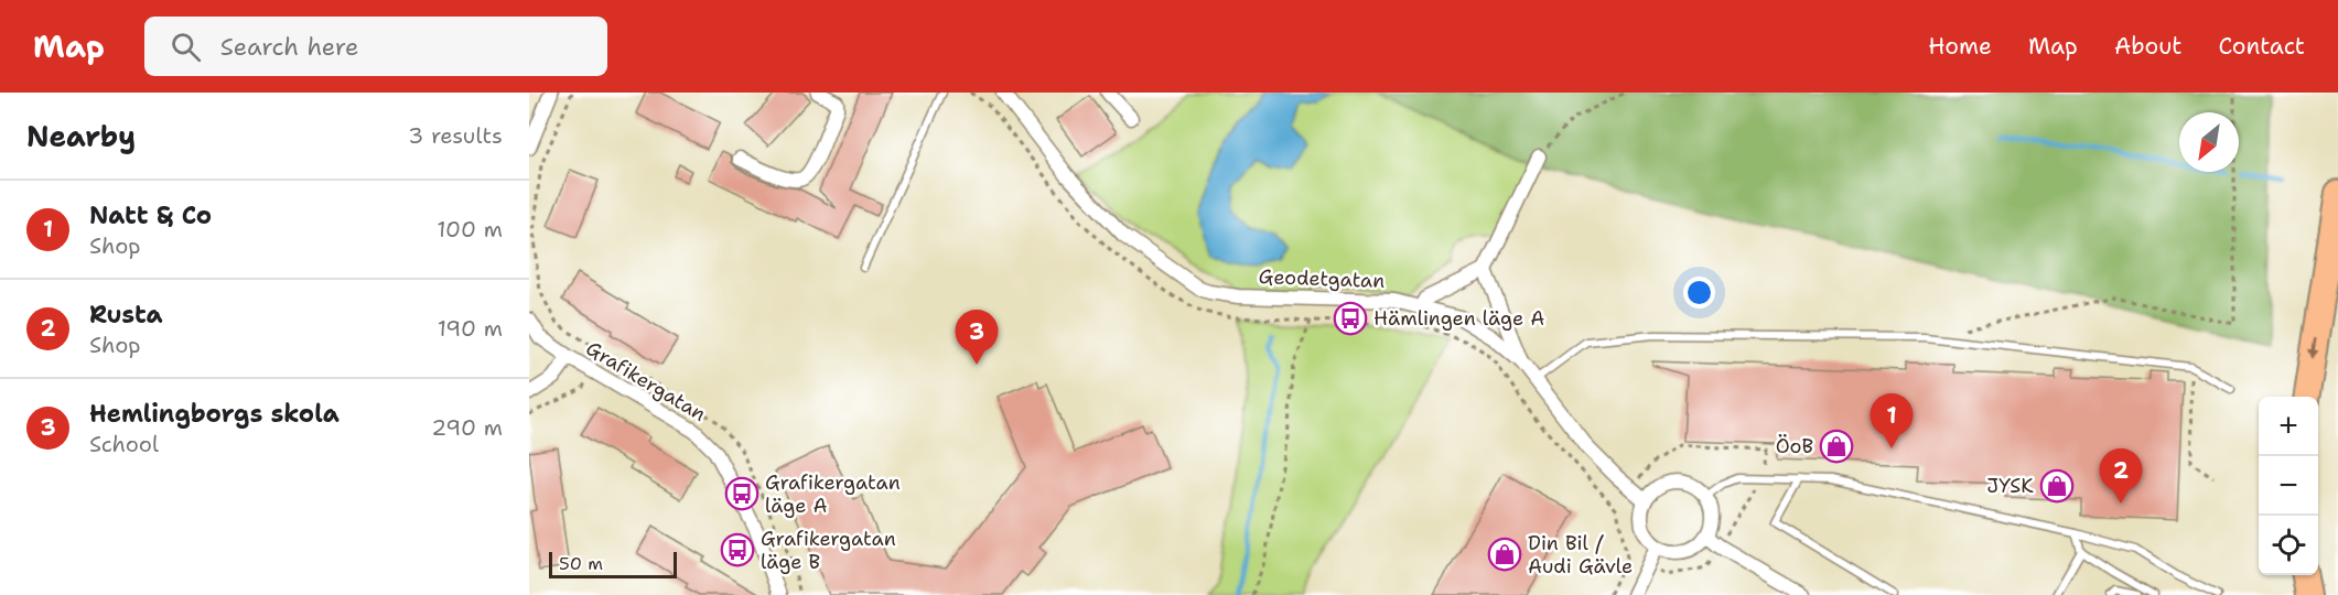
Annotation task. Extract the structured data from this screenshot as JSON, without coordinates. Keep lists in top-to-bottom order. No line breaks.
{"streets":{"street":["Geodetgatan","Grafikergatan"]},"places":{"bus stop":["Hämlingen läge A","Grafikergatan läge A","Grafikergatan läge B"],"shop":["ÖoB","JYSK","Din Bil / Audi Gävle"]},"scale_bar":"50 m","north":"bottom left","page":{"header":"Map","search":"Search here","nav":["Home","Map","About","Contact"],"heading":["Nearby","3 results"],"list":[{"mark":"1","name":"Natt & Co","note":"Shop","value":"100 m"},{"mark":"2","name":"Rusta","note":"Shop","value":"190 m"},{"mark":"3","name":"Hemlingborgs skola","note":"School","value":"290 m"}],"pins":["3","1","2"],"map_buttons":["+","−"],"scale":"50 m"}}
